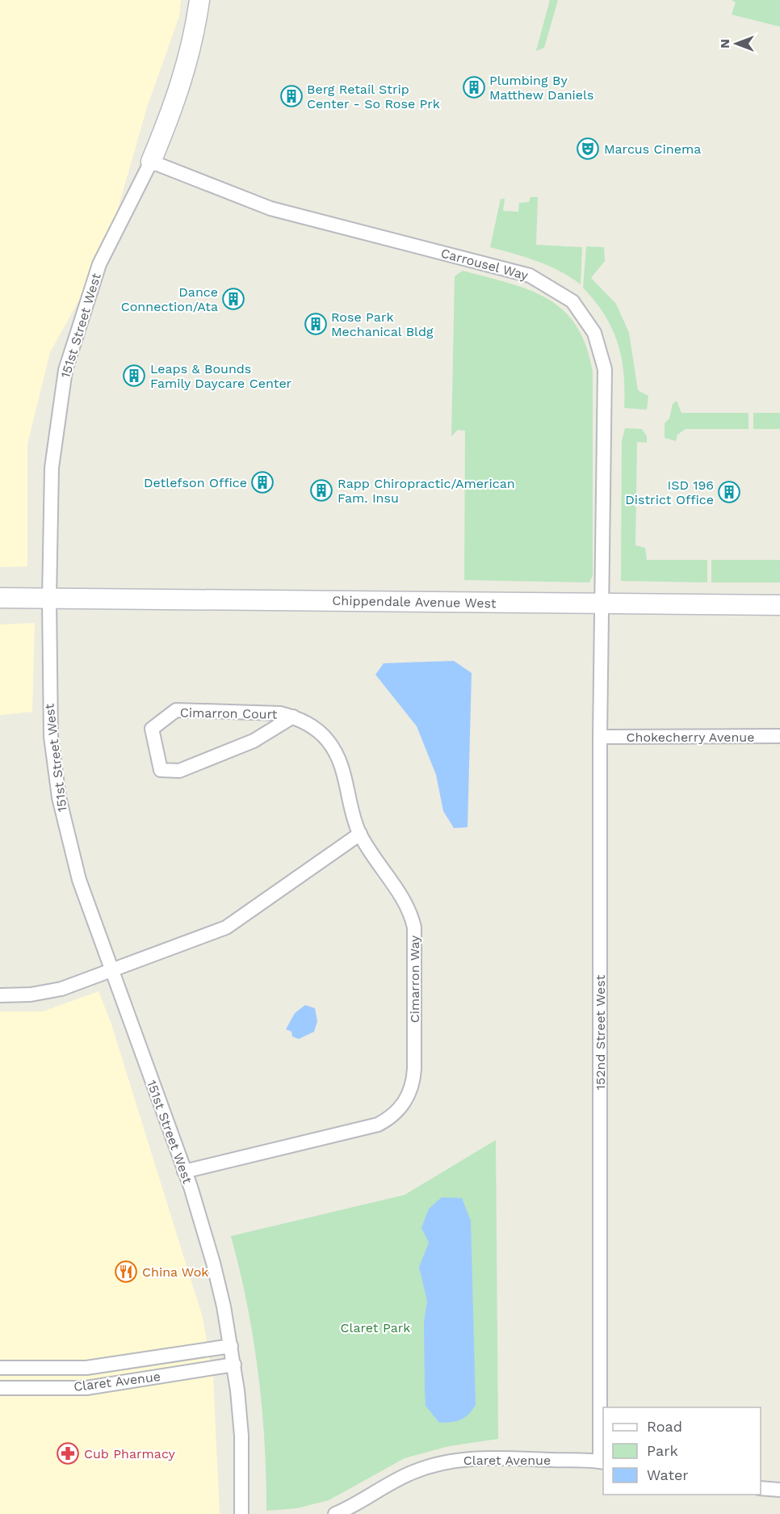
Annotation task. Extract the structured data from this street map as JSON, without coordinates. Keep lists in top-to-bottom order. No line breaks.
{"streets":{"street":["Carrousel Way","151st Street West","Chippendale Avenue West","Cimarron Court","Chokecherry Avenue","Cimarron Way","152nd Street West","Claret Avenue"]},"crossings":[["Carrousel Way","151st Street West"],["Carrousel Way","Chippendale Avenue West"],["Carrousel Way","152nd Street West"],["151st Street West","Chippendale Avenue West"],["151st Street West","Cimarron Way"],["151st Street West","Claret Avenue"],["Chippendale Avenue West","152nd Street West"],["Cimarron Court","Cimarron Way"],["Chokecherry Avenue","152nd Street West"],["152nd Street West","Claret Avenue"]],"parks":["Claret Park"],"places":{"building":["Plumbing By Matthew Daniels","Berg Retail Strip Center - So Rose Prk","Dance Connection/Ata","Rose Park Mechanical Bldg","Leaps & Bounds Family Daycare Center","Detlefson Office","Rapp Chiropractic/American Fam. Insu","ISD 196 District Office"],"theatre":["Marcus Cinema"],"restaurant":["China Wok"],"pharmacy":["Cub Pharmacy"]},"legend":["Road","Park","Water"],"north":"left"}
